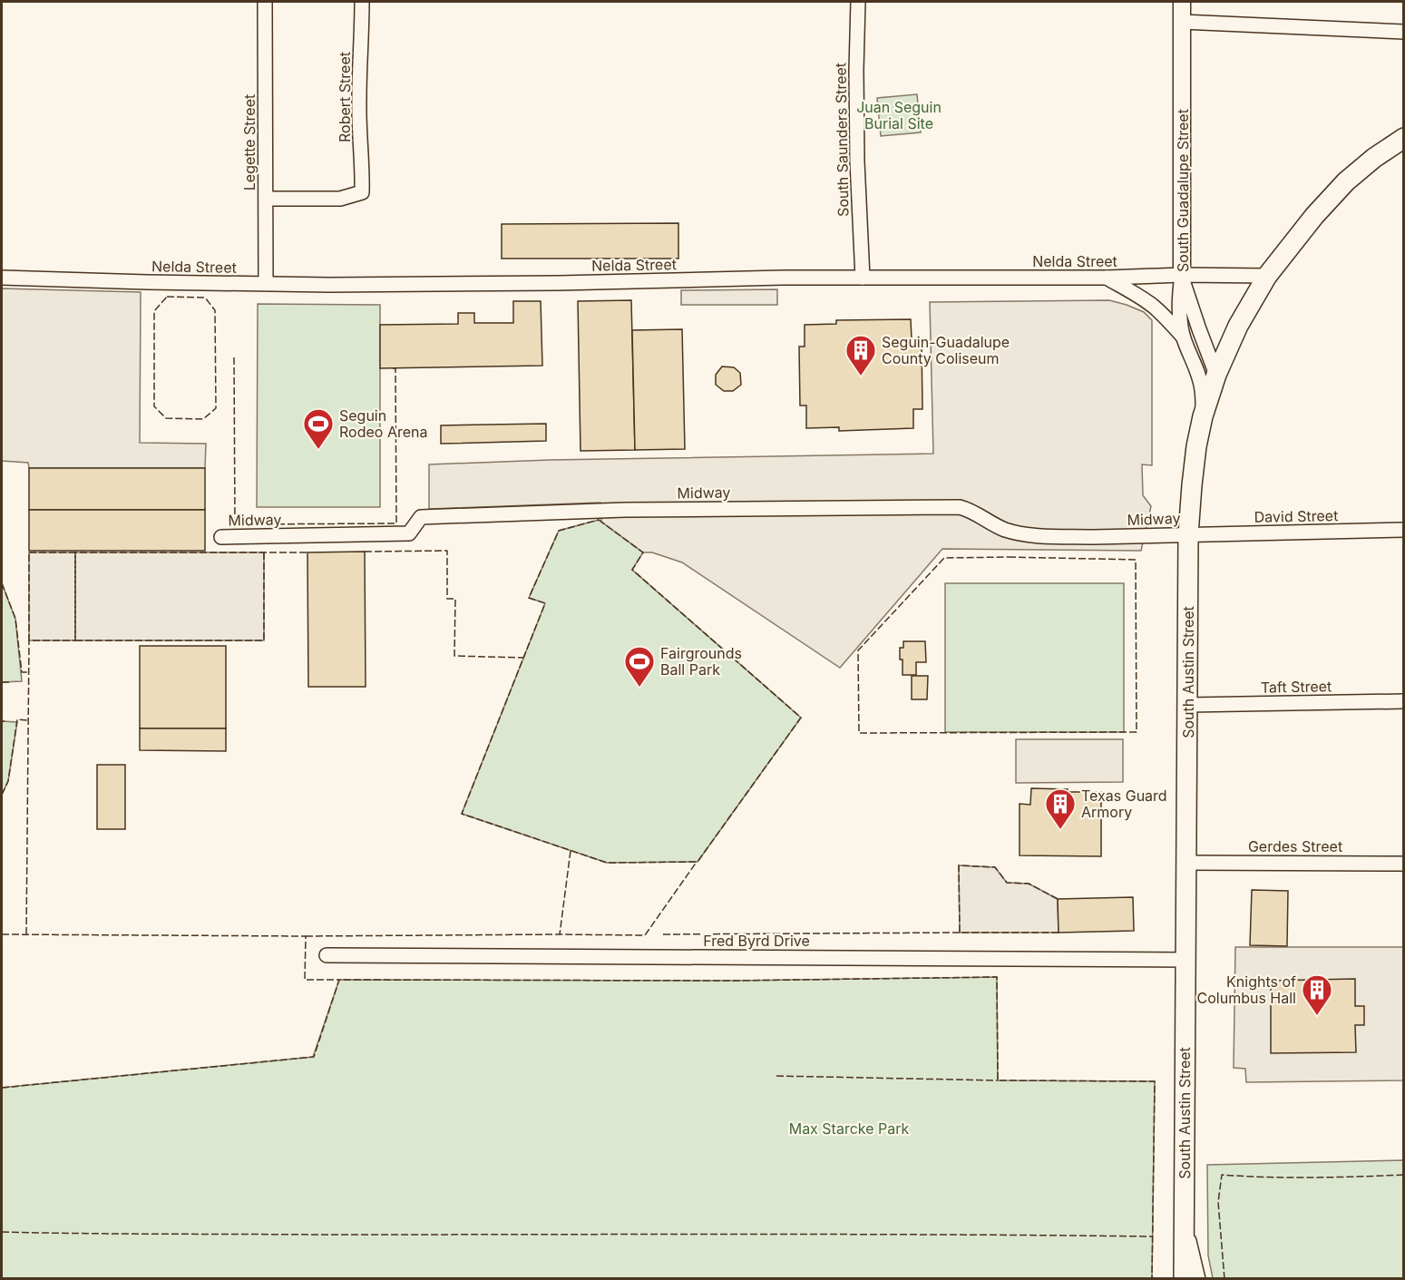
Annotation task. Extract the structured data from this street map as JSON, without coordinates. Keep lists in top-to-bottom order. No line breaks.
{"streets":{"main road":["South Austin Street"],"street":["Robert Street","South Saunders Street","Legette Street","South Guadalupe Street","Nelda Street","Midway","David Street","Taft Street","Gerdes Street","Fred Byrd Drive"]},"crossings":[["Robert Street","Legette Street"],["South Saunders Street","Nelda Street"],["Legette Street","Nelda Street"],["South Guadalupe Street","Nelda Street"],["South Guadalupe Street","South Austin Street"],["Nelda Street","South Austin Street"],["Midway","David Street"],["Midway","South Austin Street"],["David Street","South Austin Street"],["South Austin Street","Taft Street"],["South Austin Street","Gerdes Street"],["South Austin Street","Fred Byrd Drive"]],"parks":["Juan Seguin Burial Site","Max Starcke Park"],"places":{"building":["Seguin-Guadalupe County Coliseum","Texas Guard Armory","Knights of Columbus Hall"],"sports":["Seguin Rodeo Arena","Fairgrounds Ball Park"]}}
